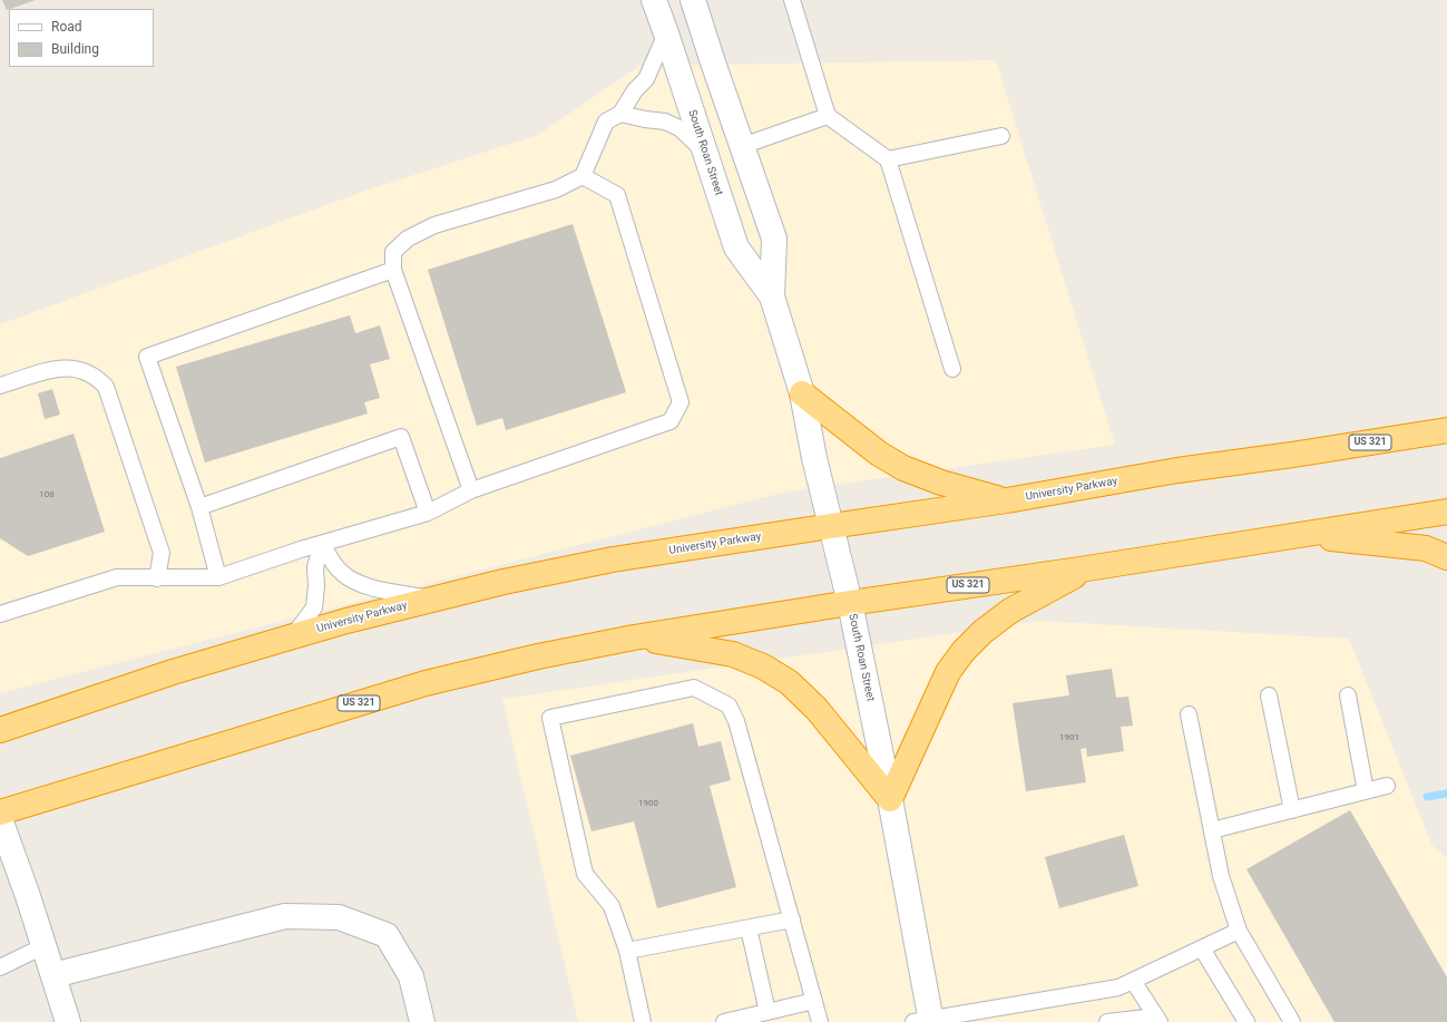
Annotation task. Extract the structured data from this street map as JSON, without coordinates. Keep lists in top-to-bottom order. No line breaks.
{"streets":{"highway":["US 321","University Parkway"],"main road":["South Roan Street"]},"crossings":[["South Roan Street","US 321"],["South Roan Street","University Parkway"]],"house_numbers":["108","1901","1900"],"legend":["Road","Building"]}
